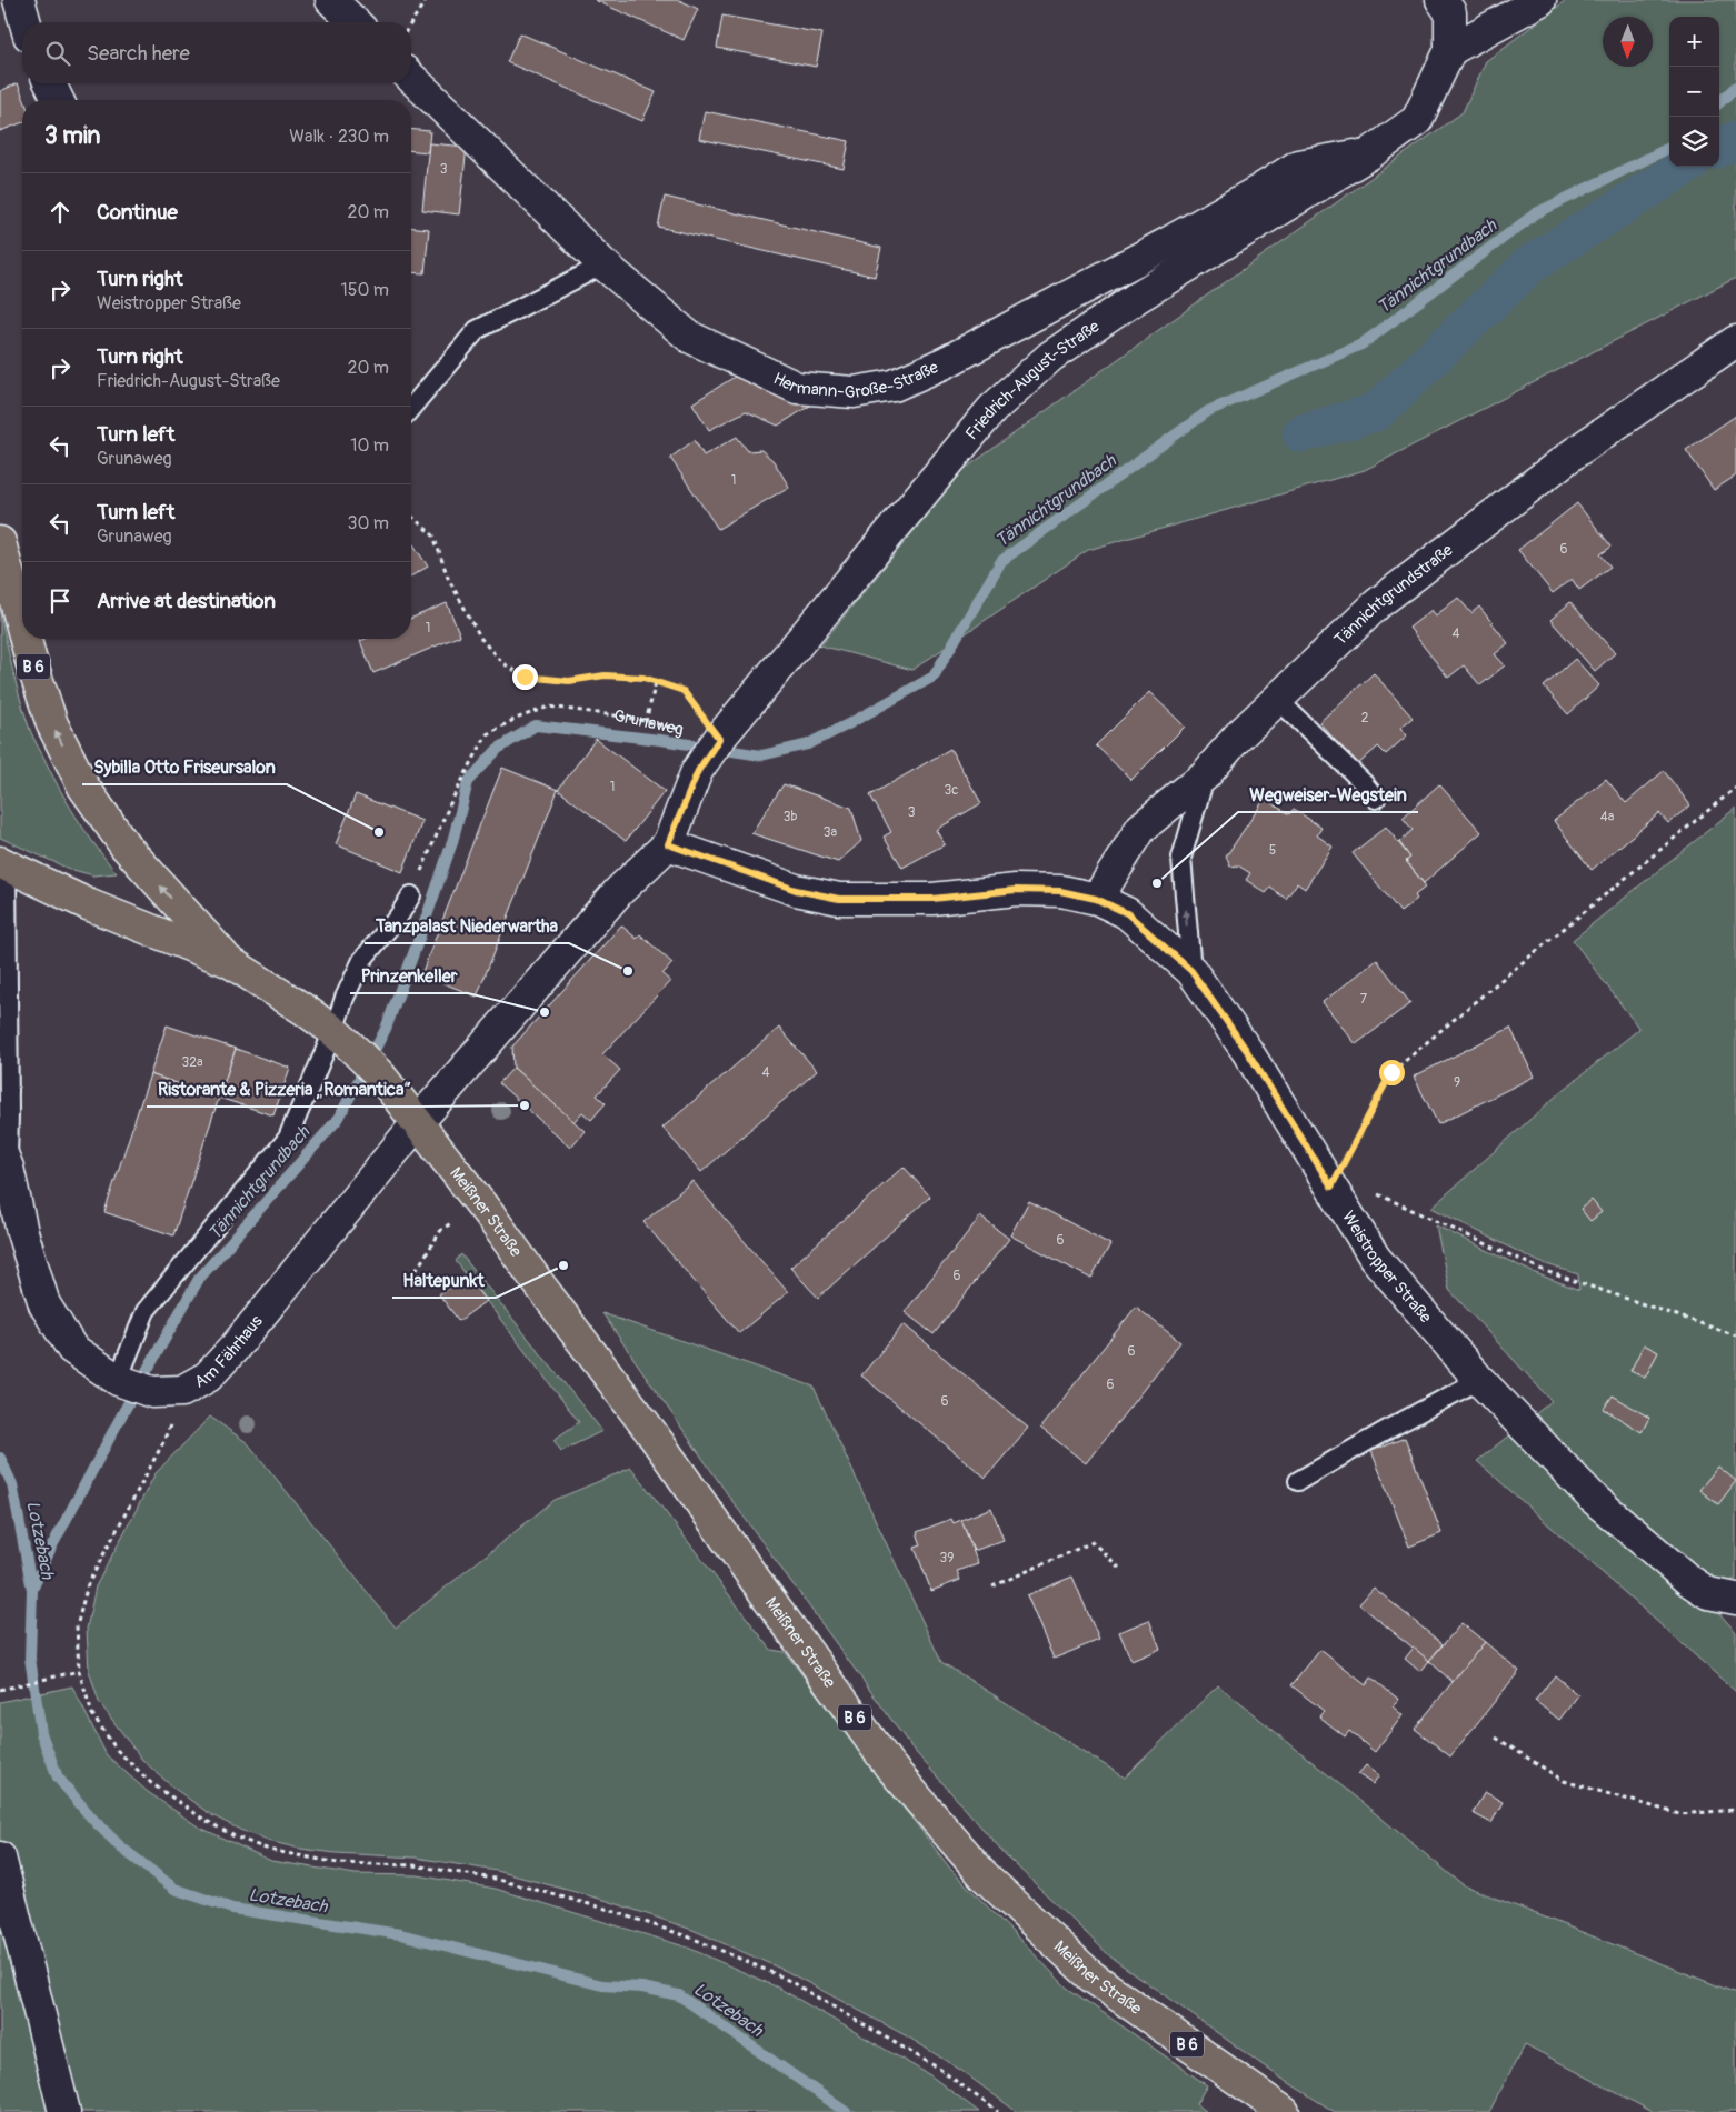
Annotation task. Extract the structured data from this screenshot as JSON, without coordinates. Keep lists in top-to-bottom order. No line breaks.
{"streets":{"main road":["B 6","Meißner Straße"],"street":["Hermann-Große-Straße","Friedrich-August-Straße","Tännichtgrundstraße","Weistropper Straße","Am Fährhaus"],"path":["Grunaweg"]},"crossings":[["Hermann-Große-Straße","Friedrich-August-Straße"],["Friedrich-August-Straße","Grunaweg"],["Friedrich-August-Straße","Weistropper Straße"],["Tännichtgrundstraße","Weistropper Straße"],["B 6","Meißner Straße"],["B 6","Am Fährhaus"],["Meißner Straße","Am Fährhaus"]],"water":["Tännichtgrundbach","Lotzebach"],"places":["Sybilla Otto Friseursalon","Wegweiser-Wegstein","Tanzpalast Niederwartha","Prinzenkeller","Ristorante & Pizzeria „Romantica“","Haltepunkt"],"house_numbers":["3","1","6","1","4","2","1","3c","3","3b","4a","3a","5","7","32a","4","9","6","6","6","6","6","39"],"north":"bottom","page":{"map_buttons":["+","−"],"search":"Search here","heading":["3 min","Walk · 230 m"],"list":[["Continue","20 m"],["Turn right","Weistropper Straße","150 m"],["Turn right","Friedrich-August-Straße","20 m"],["Turn left","Grunaweg","10 m"],["Turn left","Grunaweg","30 m"],"Arrive at destination"]}}
